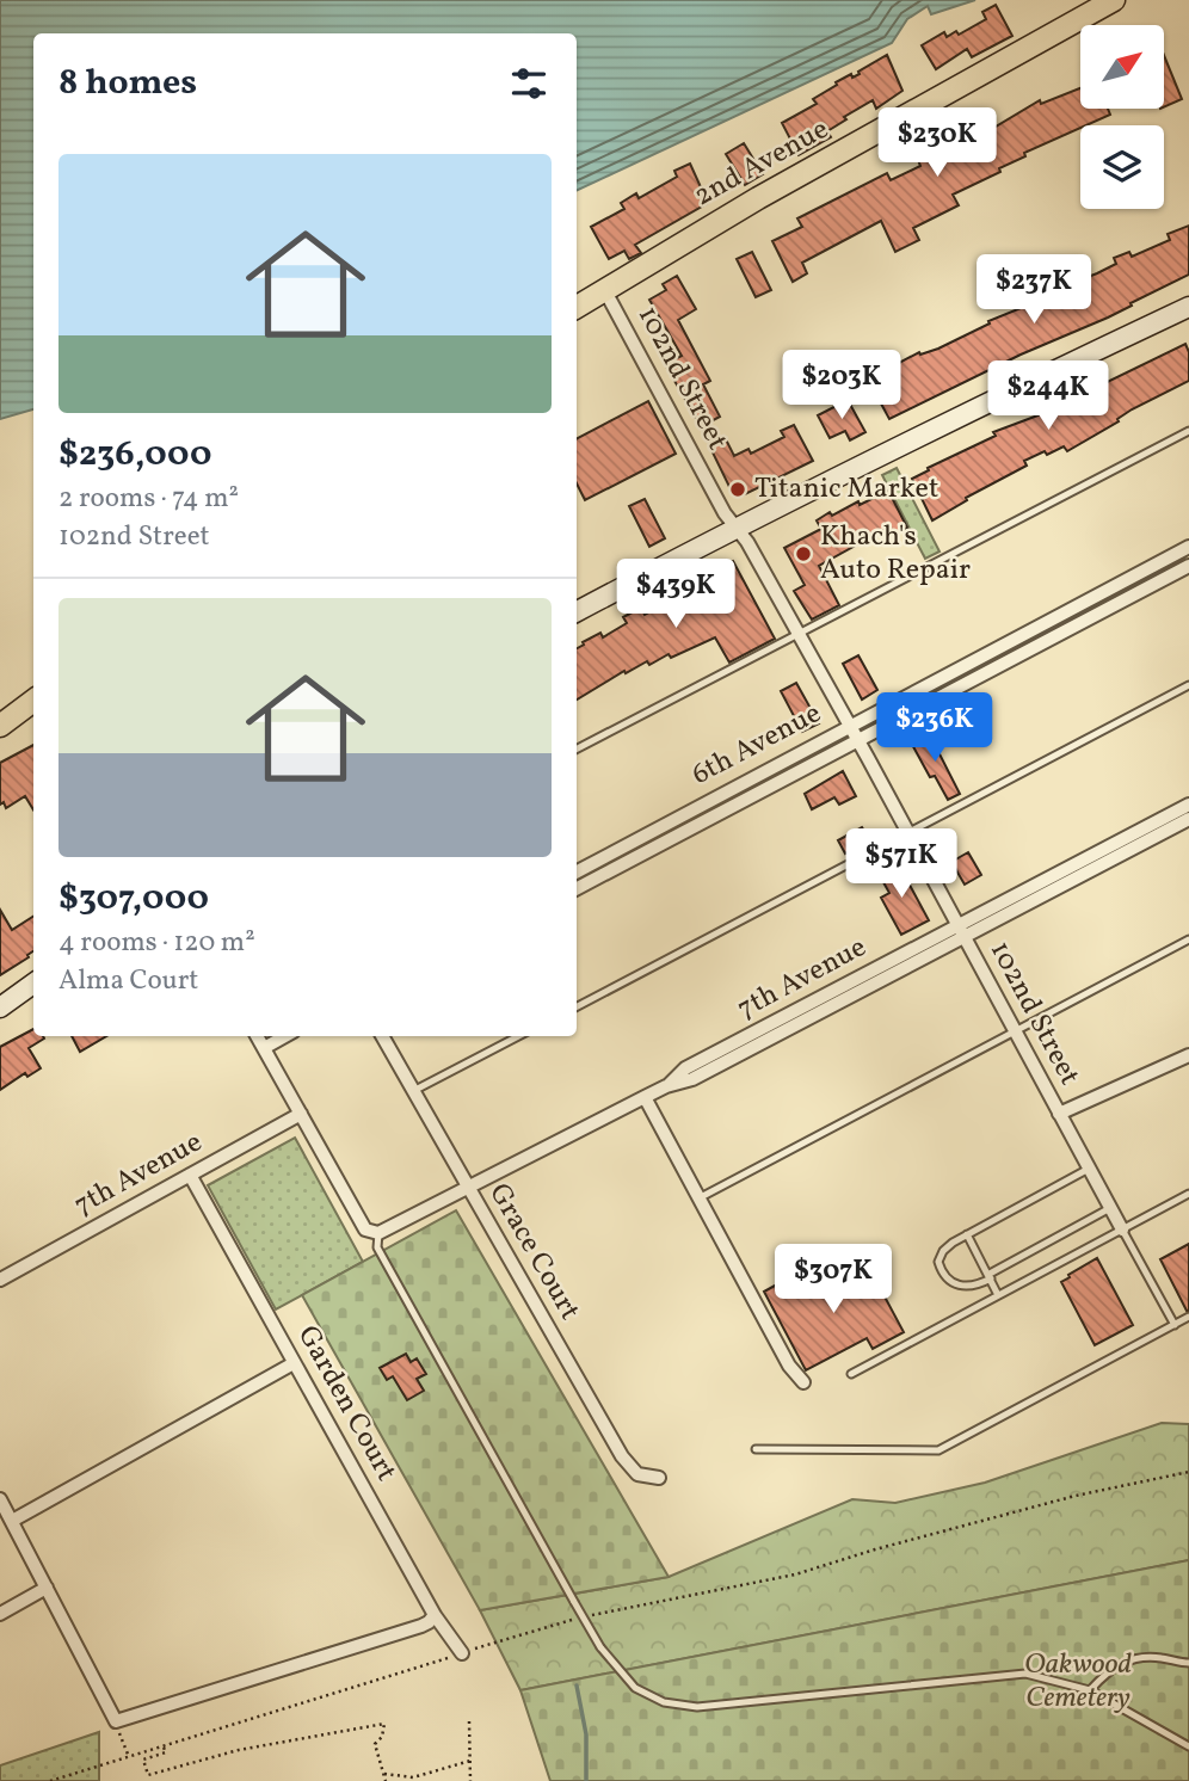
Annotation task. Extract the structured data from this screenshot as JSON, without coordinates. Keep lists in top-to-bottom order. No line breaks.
{"streets":{"main road":["2nd Avenue"],"street":["102nd Street","6th Avenue","7th Avenue","Grace Court","Garden Court"]},"crossings":[["2nd Avenue","102nd Street"],["102nd Street","6th Avenue"],["102nd Street","7th Avenue"],["7th Avenue","Grace Court"],["7th Avenue","Garden Court"]],"parks":["Oakwood Cemetery"],"places":["Titanic Market","Khach's Auto Repair"],"north":"top right","page":{"heading":"8 homes","price":["$230K","$237K","$203K","$244K","$439K","$236K","$571K","$307K"],"list":[{"name":"$236,000","note":"2 rooms · 74 m² · 102nd Street"},{"name":"$307,000","note":"4 rooms · 120 m² · Alma Court"}]}}
